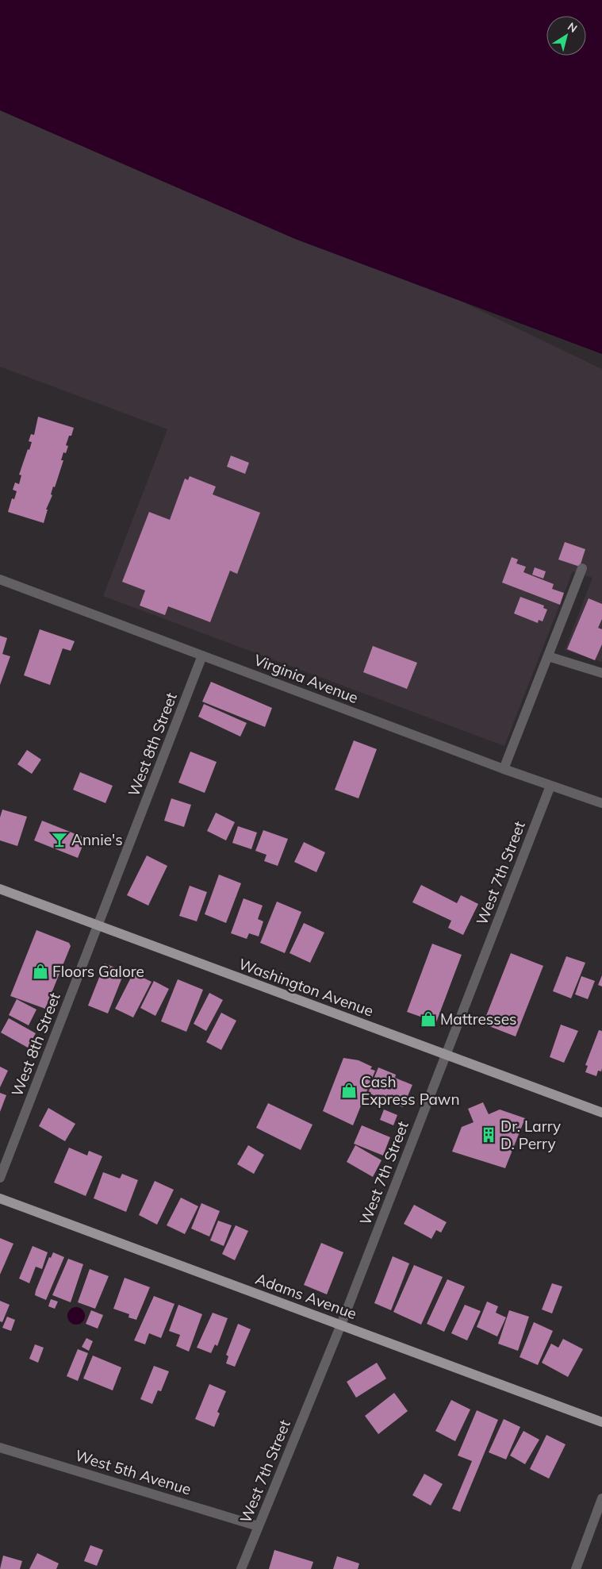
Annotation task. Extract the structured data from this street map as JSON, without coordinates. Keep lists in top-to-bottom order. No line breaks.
{"streets":{"main road":["Washington Avenue","Adams Avenue"],"street":["Virginia Avenue","West 8th Street","West 7th Street","West 5th Avenue"]},"crossings":[["Virginia Avenue","West 8th Street"],["Virginia Avenue","West 7th Street"],["West 8th Street","Washington Avenue"],["West 7th Street","Washington Avenue"],["West 7th Street","Adams Avenue"],["West 7th Street","West 5th Avenue"]],"places":{"bar":["Annie's"],"shop":["Floors Galore","Mattresses","Cash Express Pawn"],"building":["Dr. Larry D. Perry"]},"north":"top right"}
